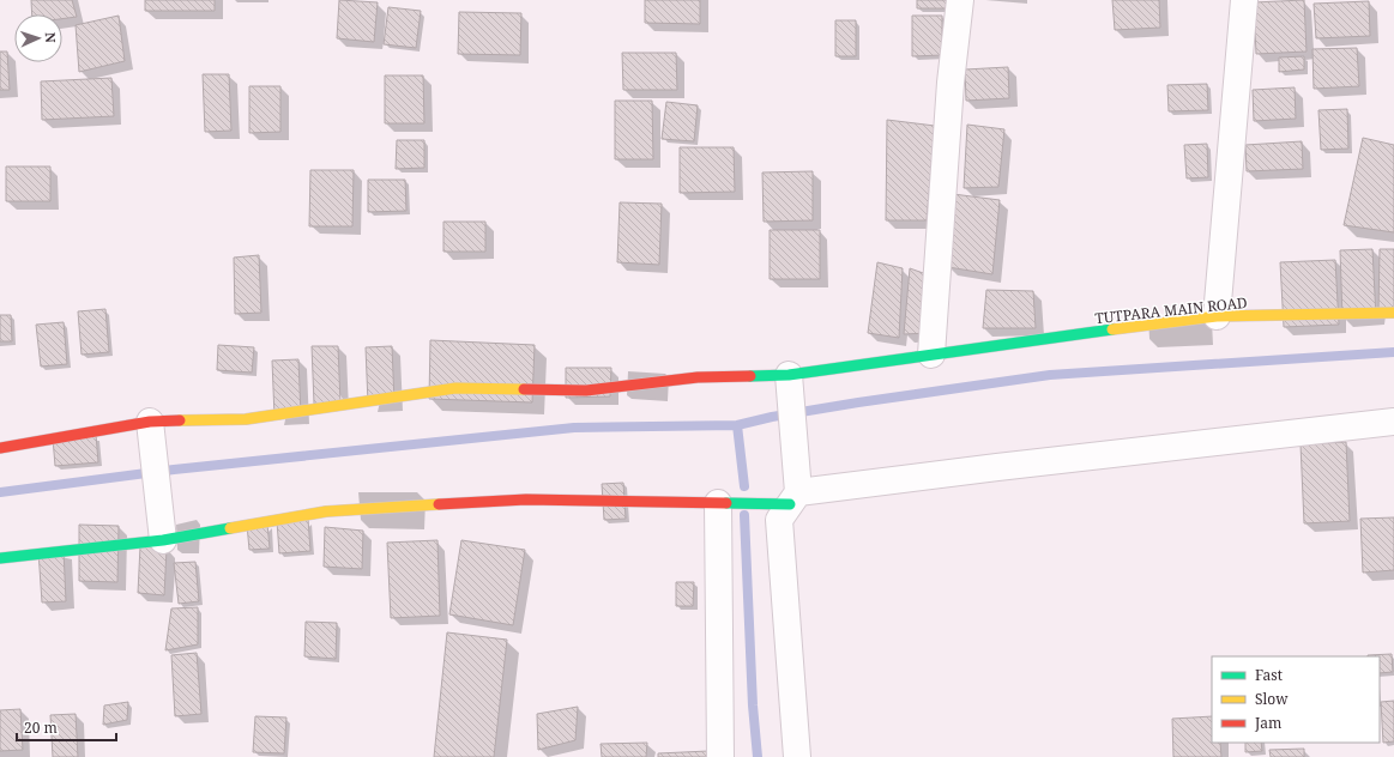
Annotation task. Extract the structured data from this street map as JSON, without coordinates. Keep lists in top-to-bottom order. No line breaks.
{"streets":{"street":["TUTPARA MAIN ROAD"]},"legend":["Fast","Slow","Jam"],"scale_bar":"20 m","north":"right"}
